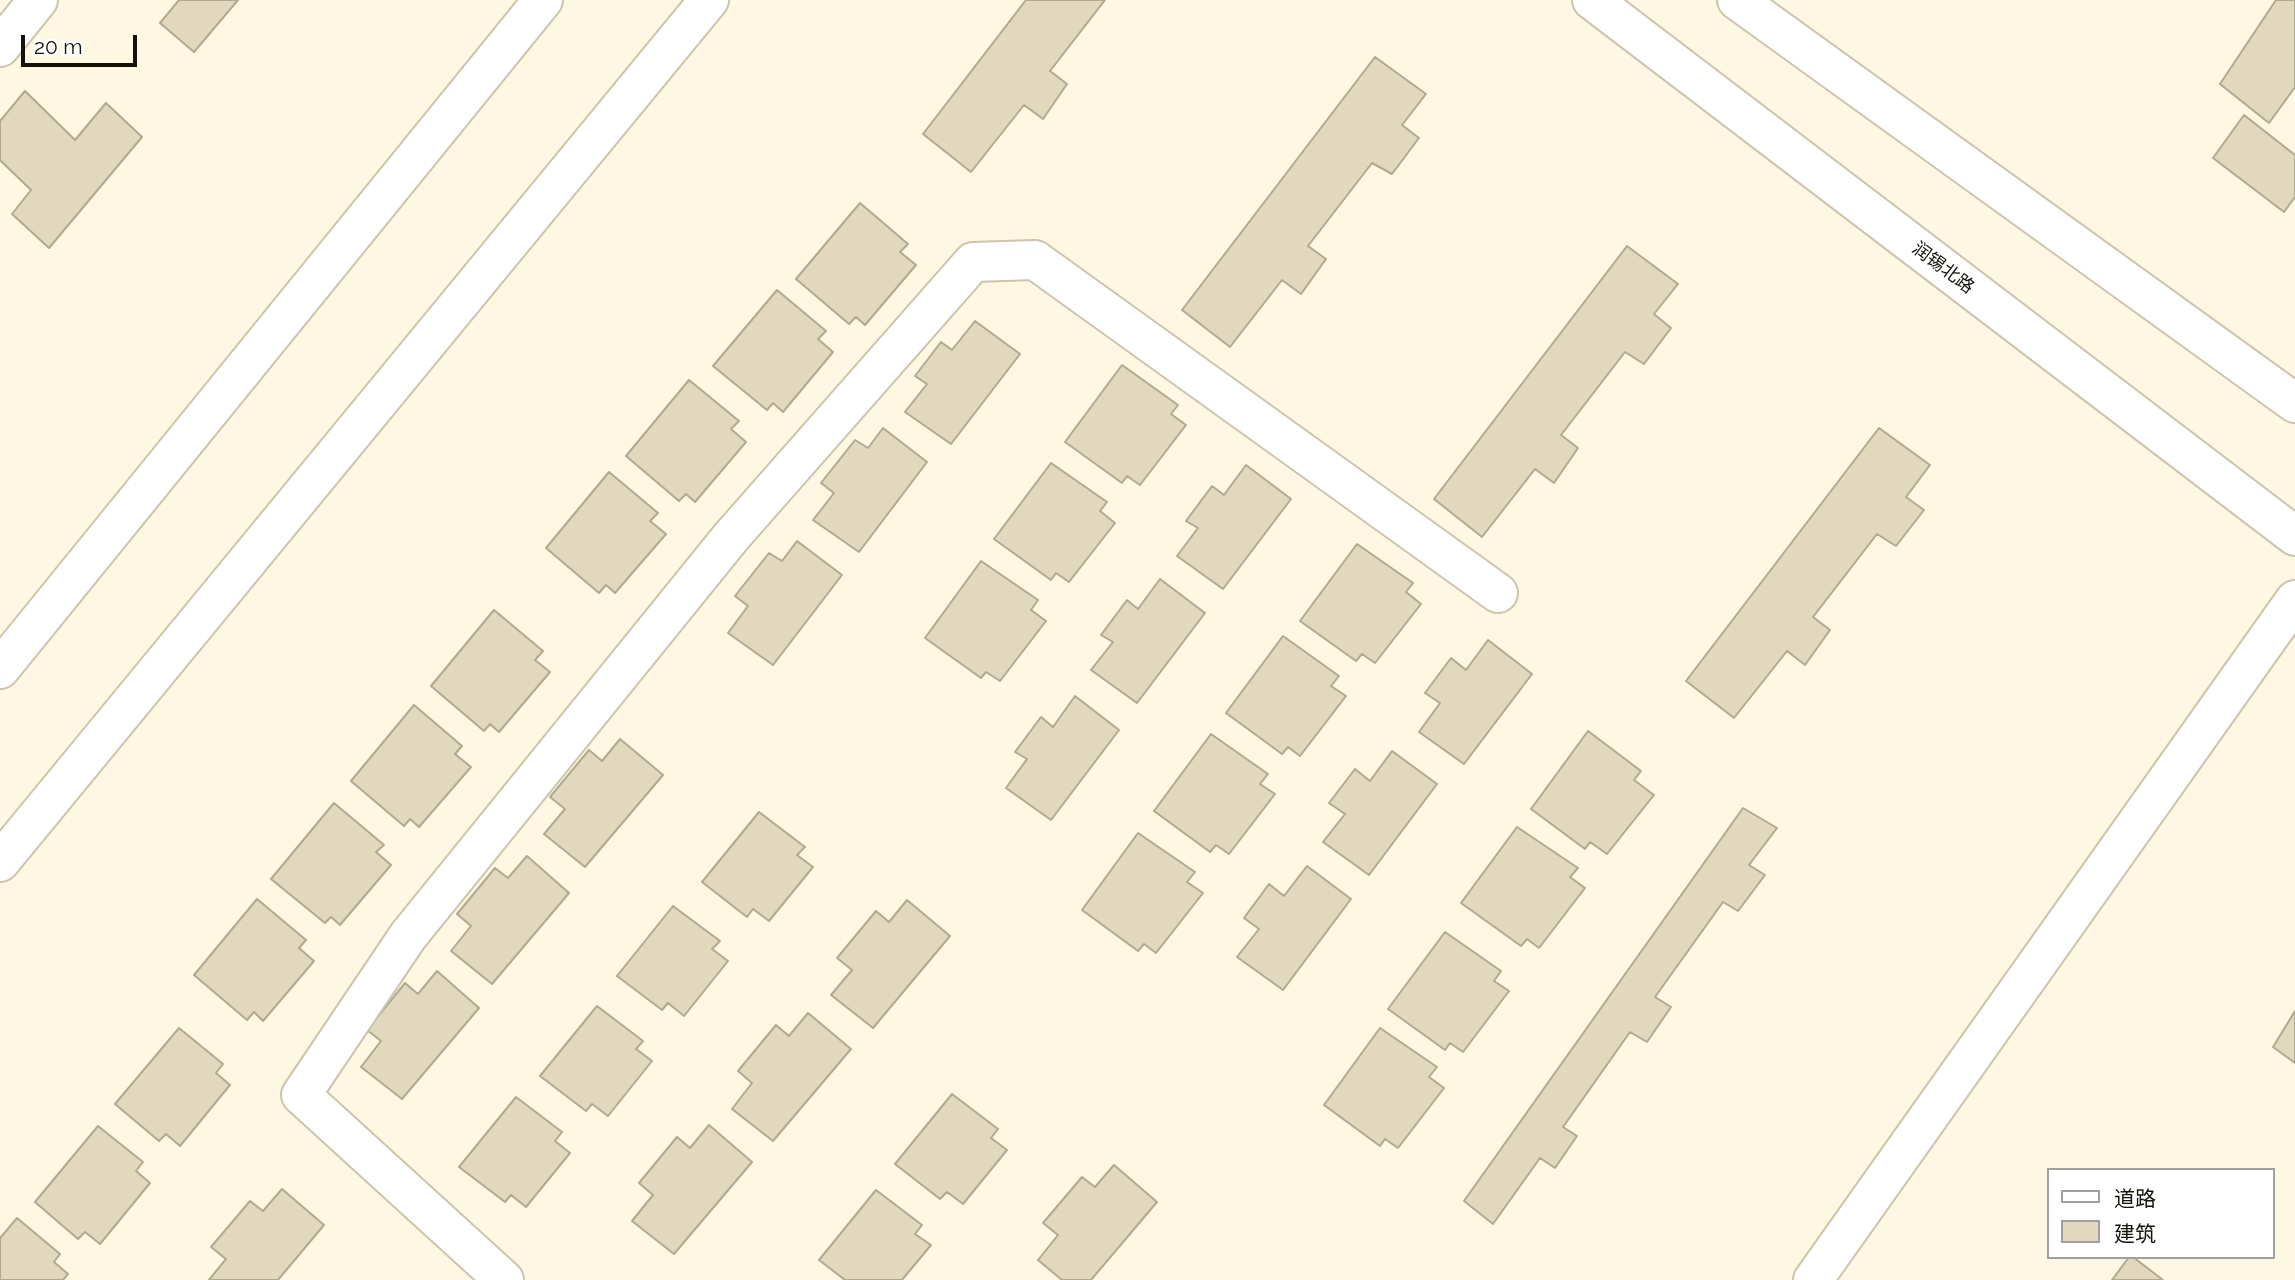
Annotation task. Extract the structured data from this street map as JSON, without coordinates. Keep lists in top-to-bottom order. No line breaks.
{"streets":{"main road":["润锡北路"]},"legend":["道路","建筑"],"scale_bar":"20 m"}
